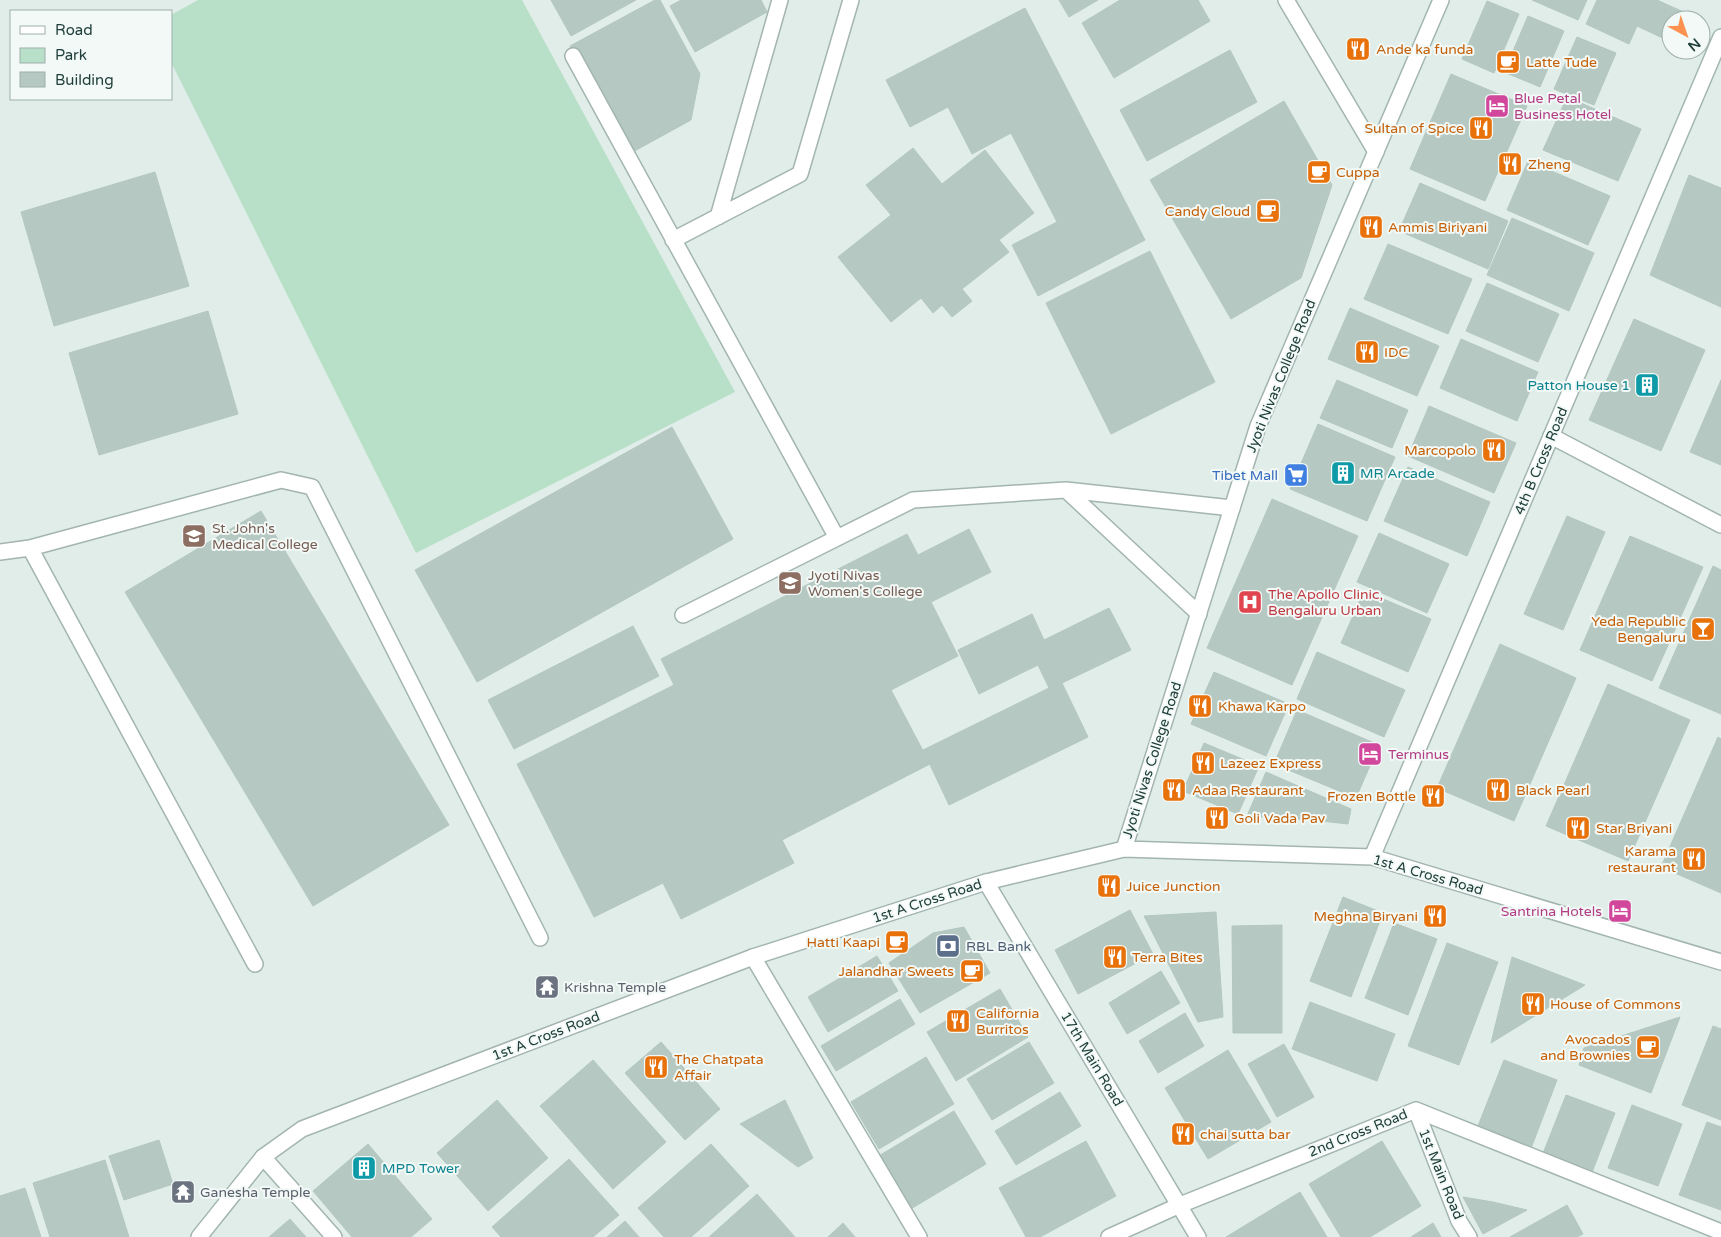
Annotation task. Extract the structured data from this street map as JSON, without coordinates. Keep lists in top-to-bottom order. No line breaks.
{"streets":{"street":["Jyoti Nivas College Road","4th B Cross Road","1st A Cross Road","17th Main Road","2nd Cross Road","1st Main Road"]},"crossings":[["Jyoti Nivas College Road","1st A Cross Road"],["4th B Cross Road","1st A Cross Road"],["1st A Cross Road","17th Main Road"],["17th Main Road","2nd Cross Road"],["2nd Cross Road","1st Main Road"]],"places":{"restaurant":["Ande ka funda","Sultan of Spice","Zheng","Ammis Biriyani","IDC","Marcopolo","Khawa Karpo","Lazeez Express","Adaa Restaurant","Black Pearl","Frozen Bottle","Goli Vada Pav","Star Briyani","Karama restaurant","Juice Junction","Meghna Biryani","Terra Bites","House of Commons","California Burritos","The Chatpata Affair","chai sutta bar"],"cafe":["Latte Tude","Cuppa","Candy Cloud","Hatti Kaapi","Jalandhar Sweets","Avocados and Brownies"],"hotel":["Blue Petal Business Hotel","Terminus","Santrina Hotels"],"building":["Patton House 1","MR Arcade","MPD Tower"],"supermarket":["Tibet Mall"],"school or university":["St. John's Medical College","Jyoti Nivas Women's College"],"hospital":["The Apollo Clinic, Bengaluru Urban"],"bar":["Yeda Republic Bengaluru"],"bank":["RBL Bank"],"temple":["Krishna Temple","Ganesha Temple"]},"legend":["Road","Park","Building"],"north":"bottom right"}
